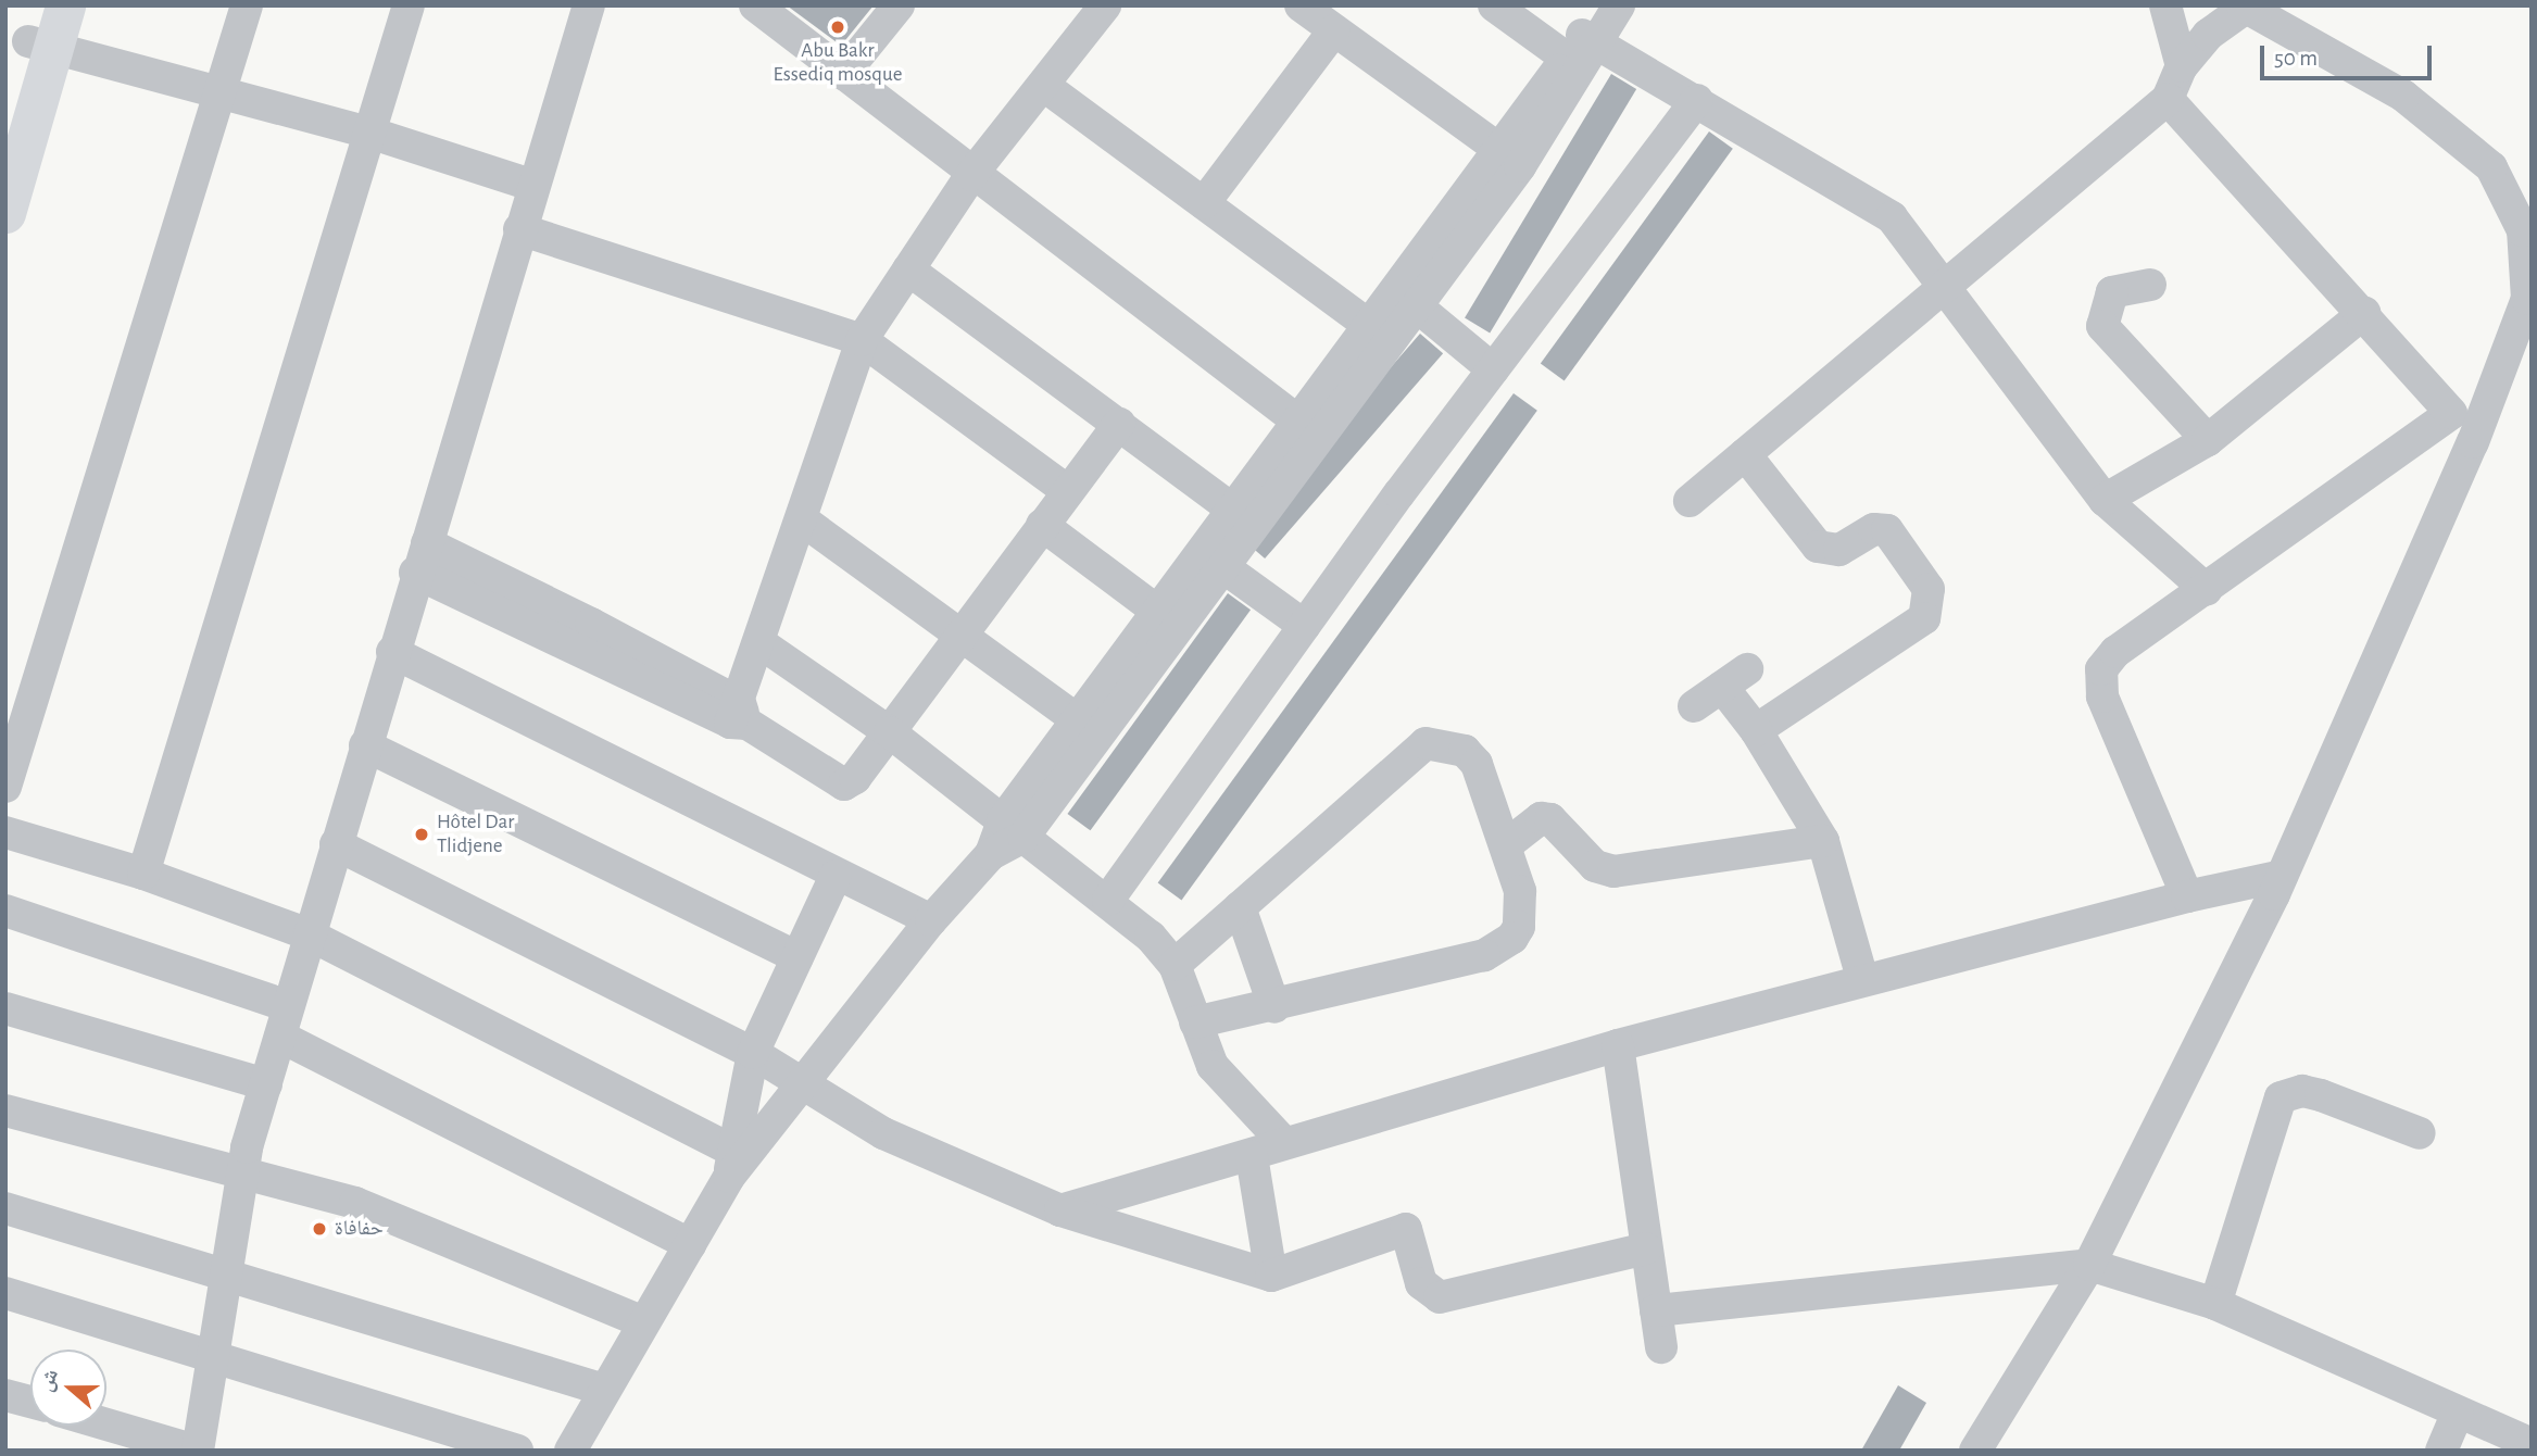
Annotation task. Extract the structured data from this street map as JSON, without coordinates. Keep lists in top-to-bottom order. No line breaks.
{"places":["Abu Bakr Essediq mosque","Hôtel Dar Tlidjene","حفافاة"],"scale_bar":"50 m","north":"left"}
